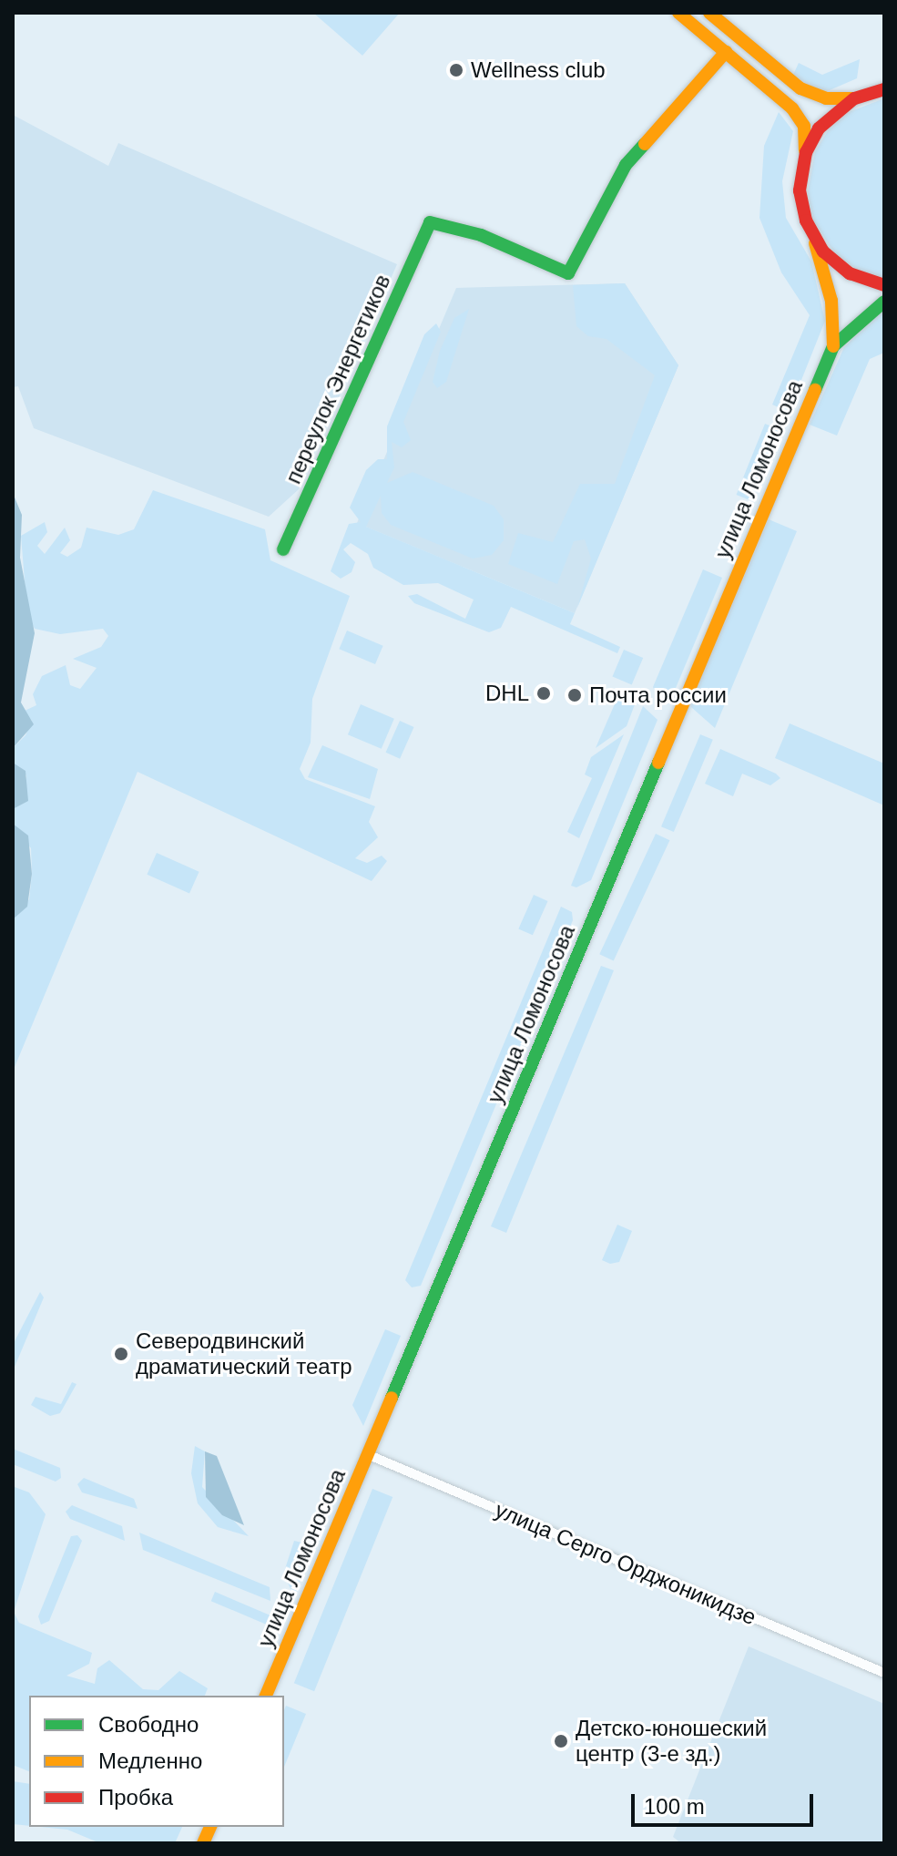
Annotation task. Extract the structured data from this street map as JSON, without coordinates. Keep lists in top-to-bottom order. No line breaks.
{"streets":{"main road":["переулок Энергетиков","улица Ломоносова"],"street":["улица Серго Орджоникидзе"]},"crossings":[["улица Ломоносова","улица Серго Орджоникидзе"]],"places":["Wellness club","DHL","Почта россии","Северодвинский драматический театр","Детско-юношеский центр (3-е зд.)"],"legend":["Свободно","Медленно","Пробка"],"scale_bar":"100 m"}
